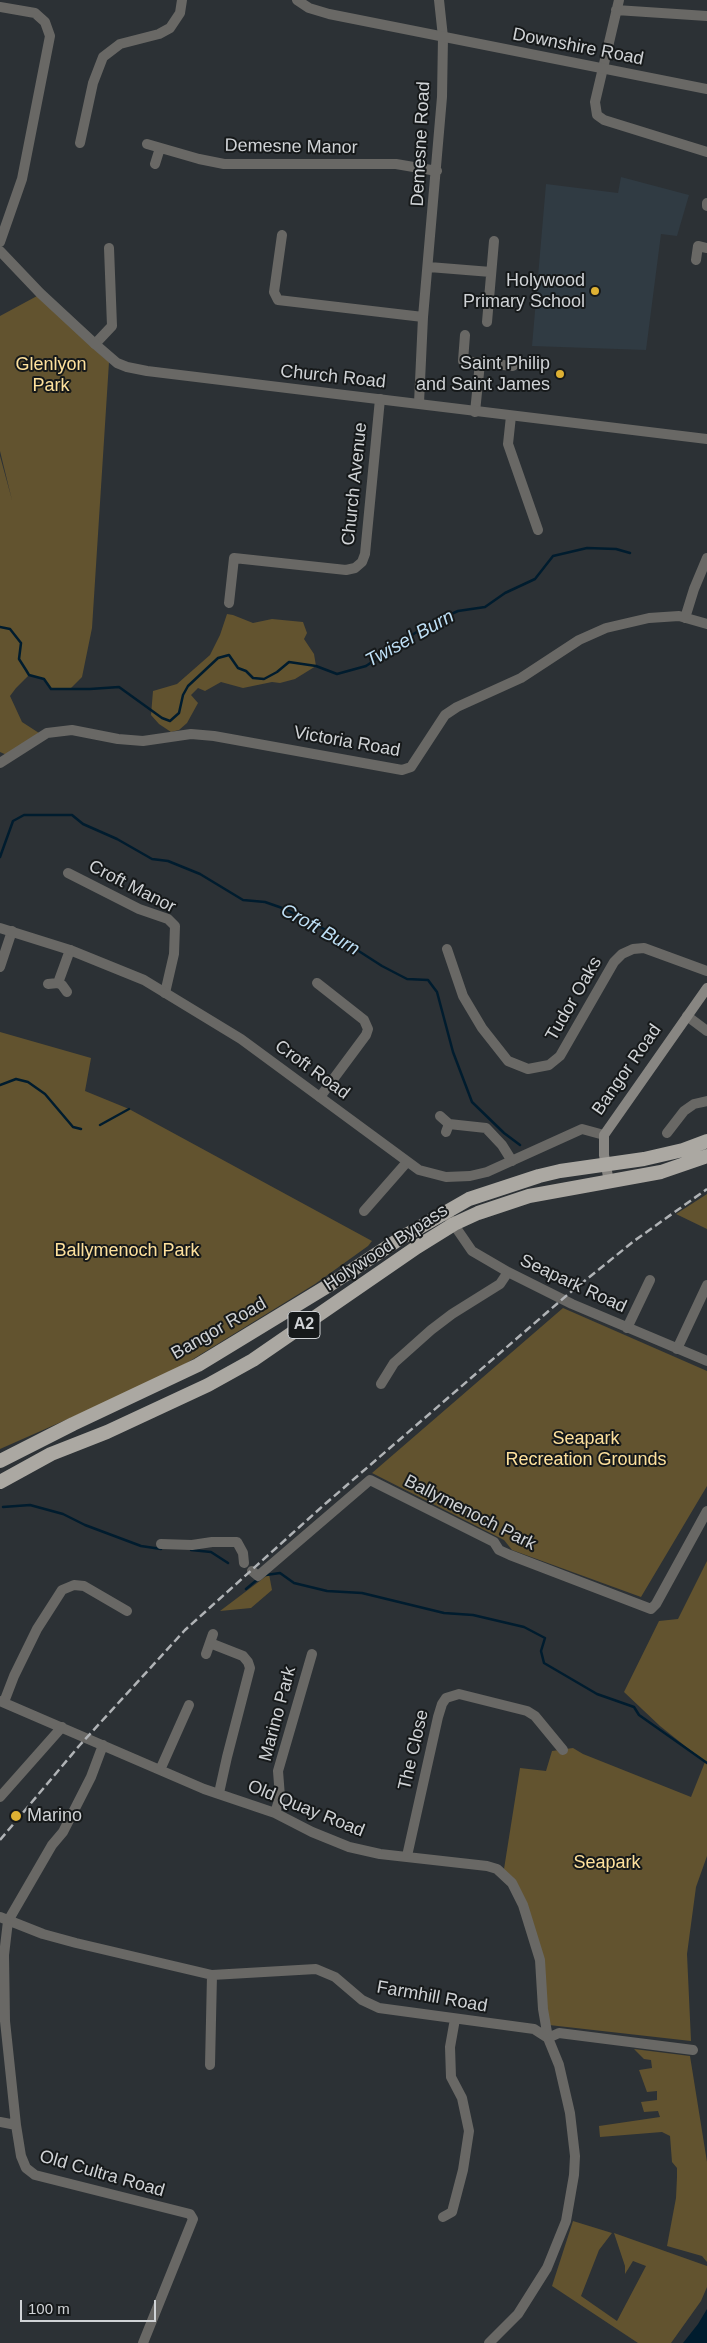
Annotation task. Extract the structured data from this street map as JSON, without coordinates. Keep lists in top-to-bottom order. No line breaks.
{"streets":{"highway":["Bangor Road","Holywood Bypass","A2"],"street":["Downshire Road","Demesne Road","Demesne Manor","Church Road","Church Avenue","Victoria Road","Croft Manor","Tudor Oaks","Croft Road","Seapark Road","Ballymenoch Park","Marino Park","The Close","Old Quay Road","Farmhill Road","Old Cultra Road"]},"crossings":[["Downshire Road","Demesne Road"],["Demesne Road","Demesne Manor"],["Demesne Road","Church Road"],["Church Road","Church Avenue"],["Croft Manor","Croft Road"],["Croft Road","Bangor Road"],["Bangor Road","Holywood Bypass"],["Bangor Road","Seapark Road"],["Holywood Bypass","Seapark Road"],["Marino Park","Old Quay Road"],["The Close","Old Quay Road"],["Old Quay Road","Farmhill Road"],["Farmhill Road","Old Cultra Road"]],"water":["Twisel Burn","Croft Burn"],"parks":["Glenlyon Park","Ballymenoch Park","Seapark Recreation Grounds","Seapark"],"places":["Holywood Primary School","Saint Philip and Saint James","Marino"],"scale_bar":"100 m"}
